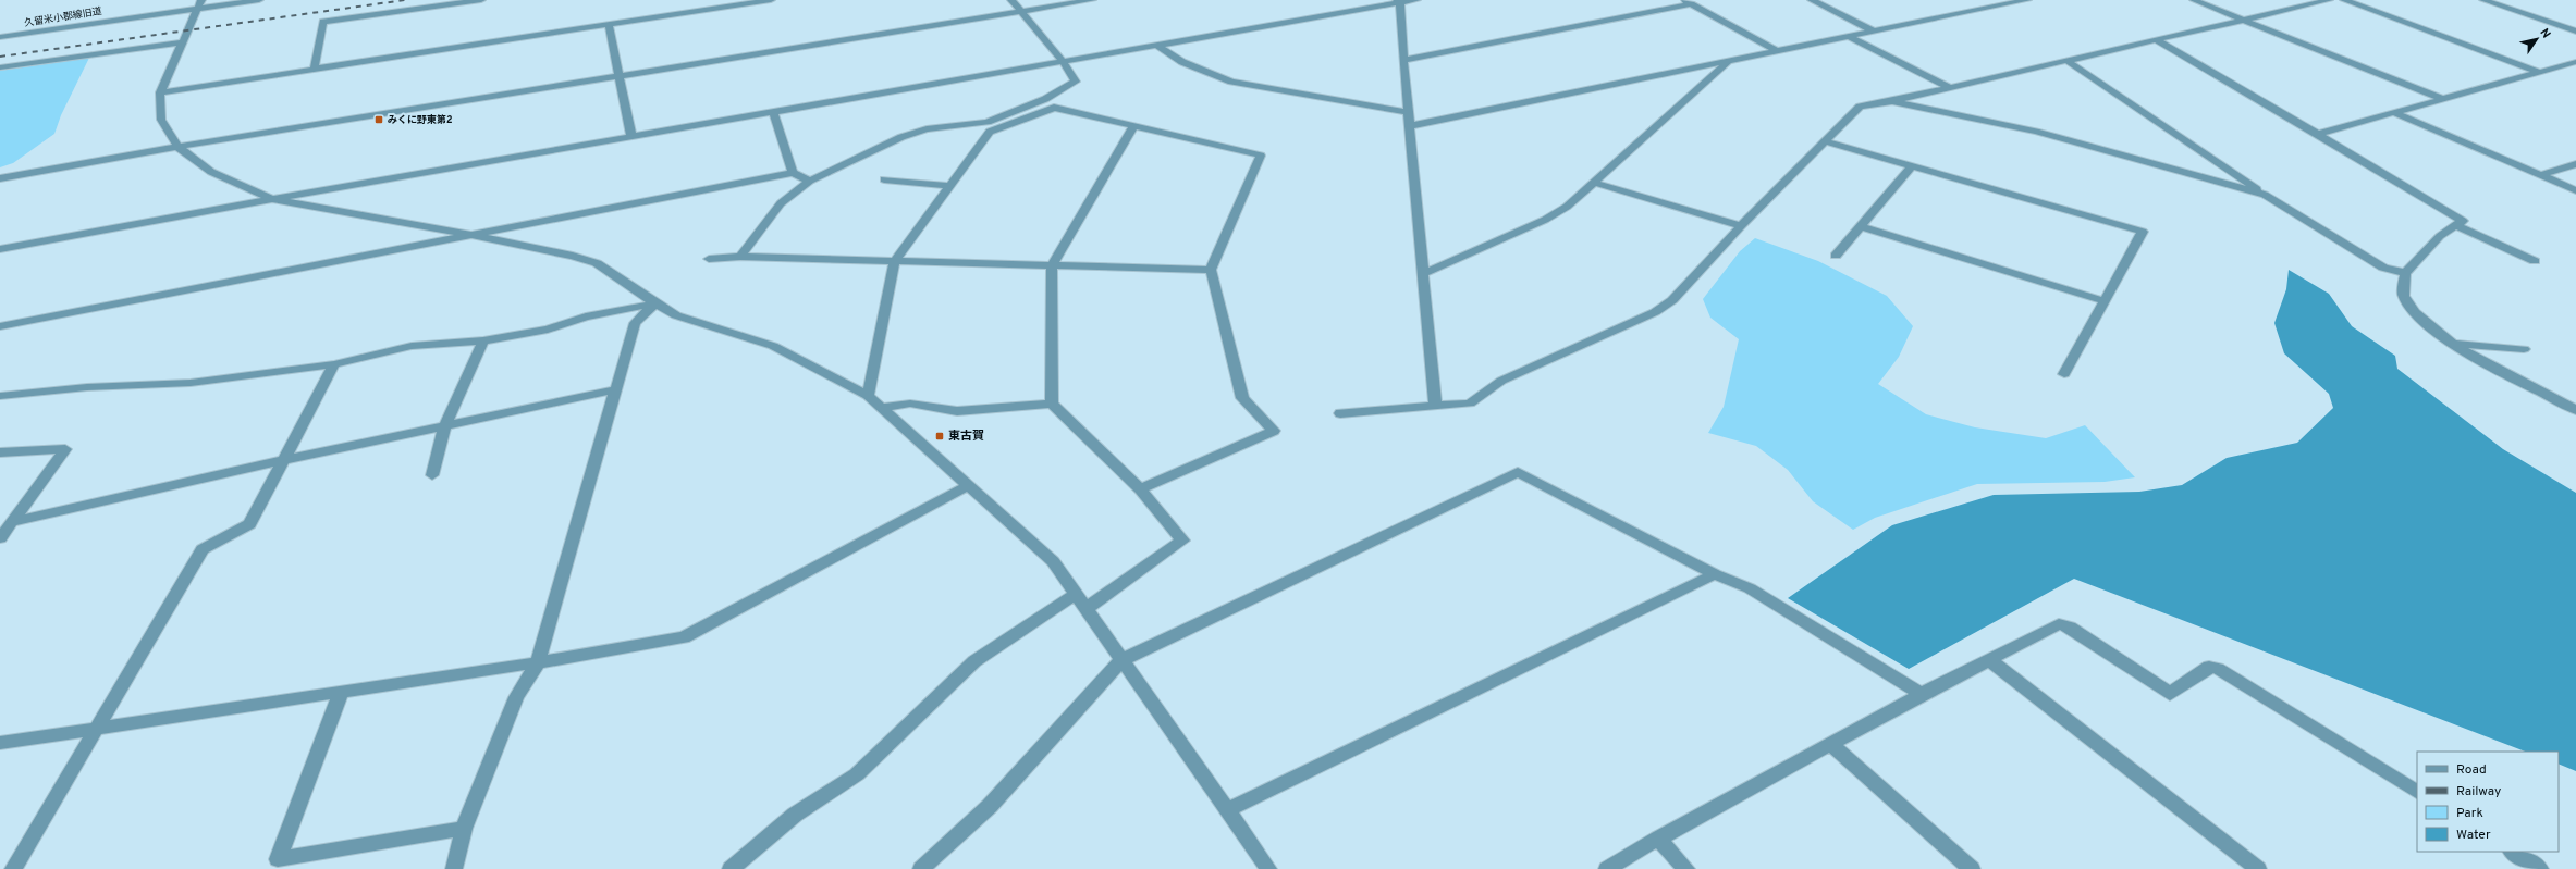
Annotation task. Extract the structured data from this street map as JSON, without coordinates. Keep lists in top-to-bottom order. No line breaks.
{"streets":{"street":["久留米小郡線旧道"]},"places":{"transit":["みくに野東第2","東古賀"]},"legend":["Road","Railway","Park","Water"],"north":"top right"}
